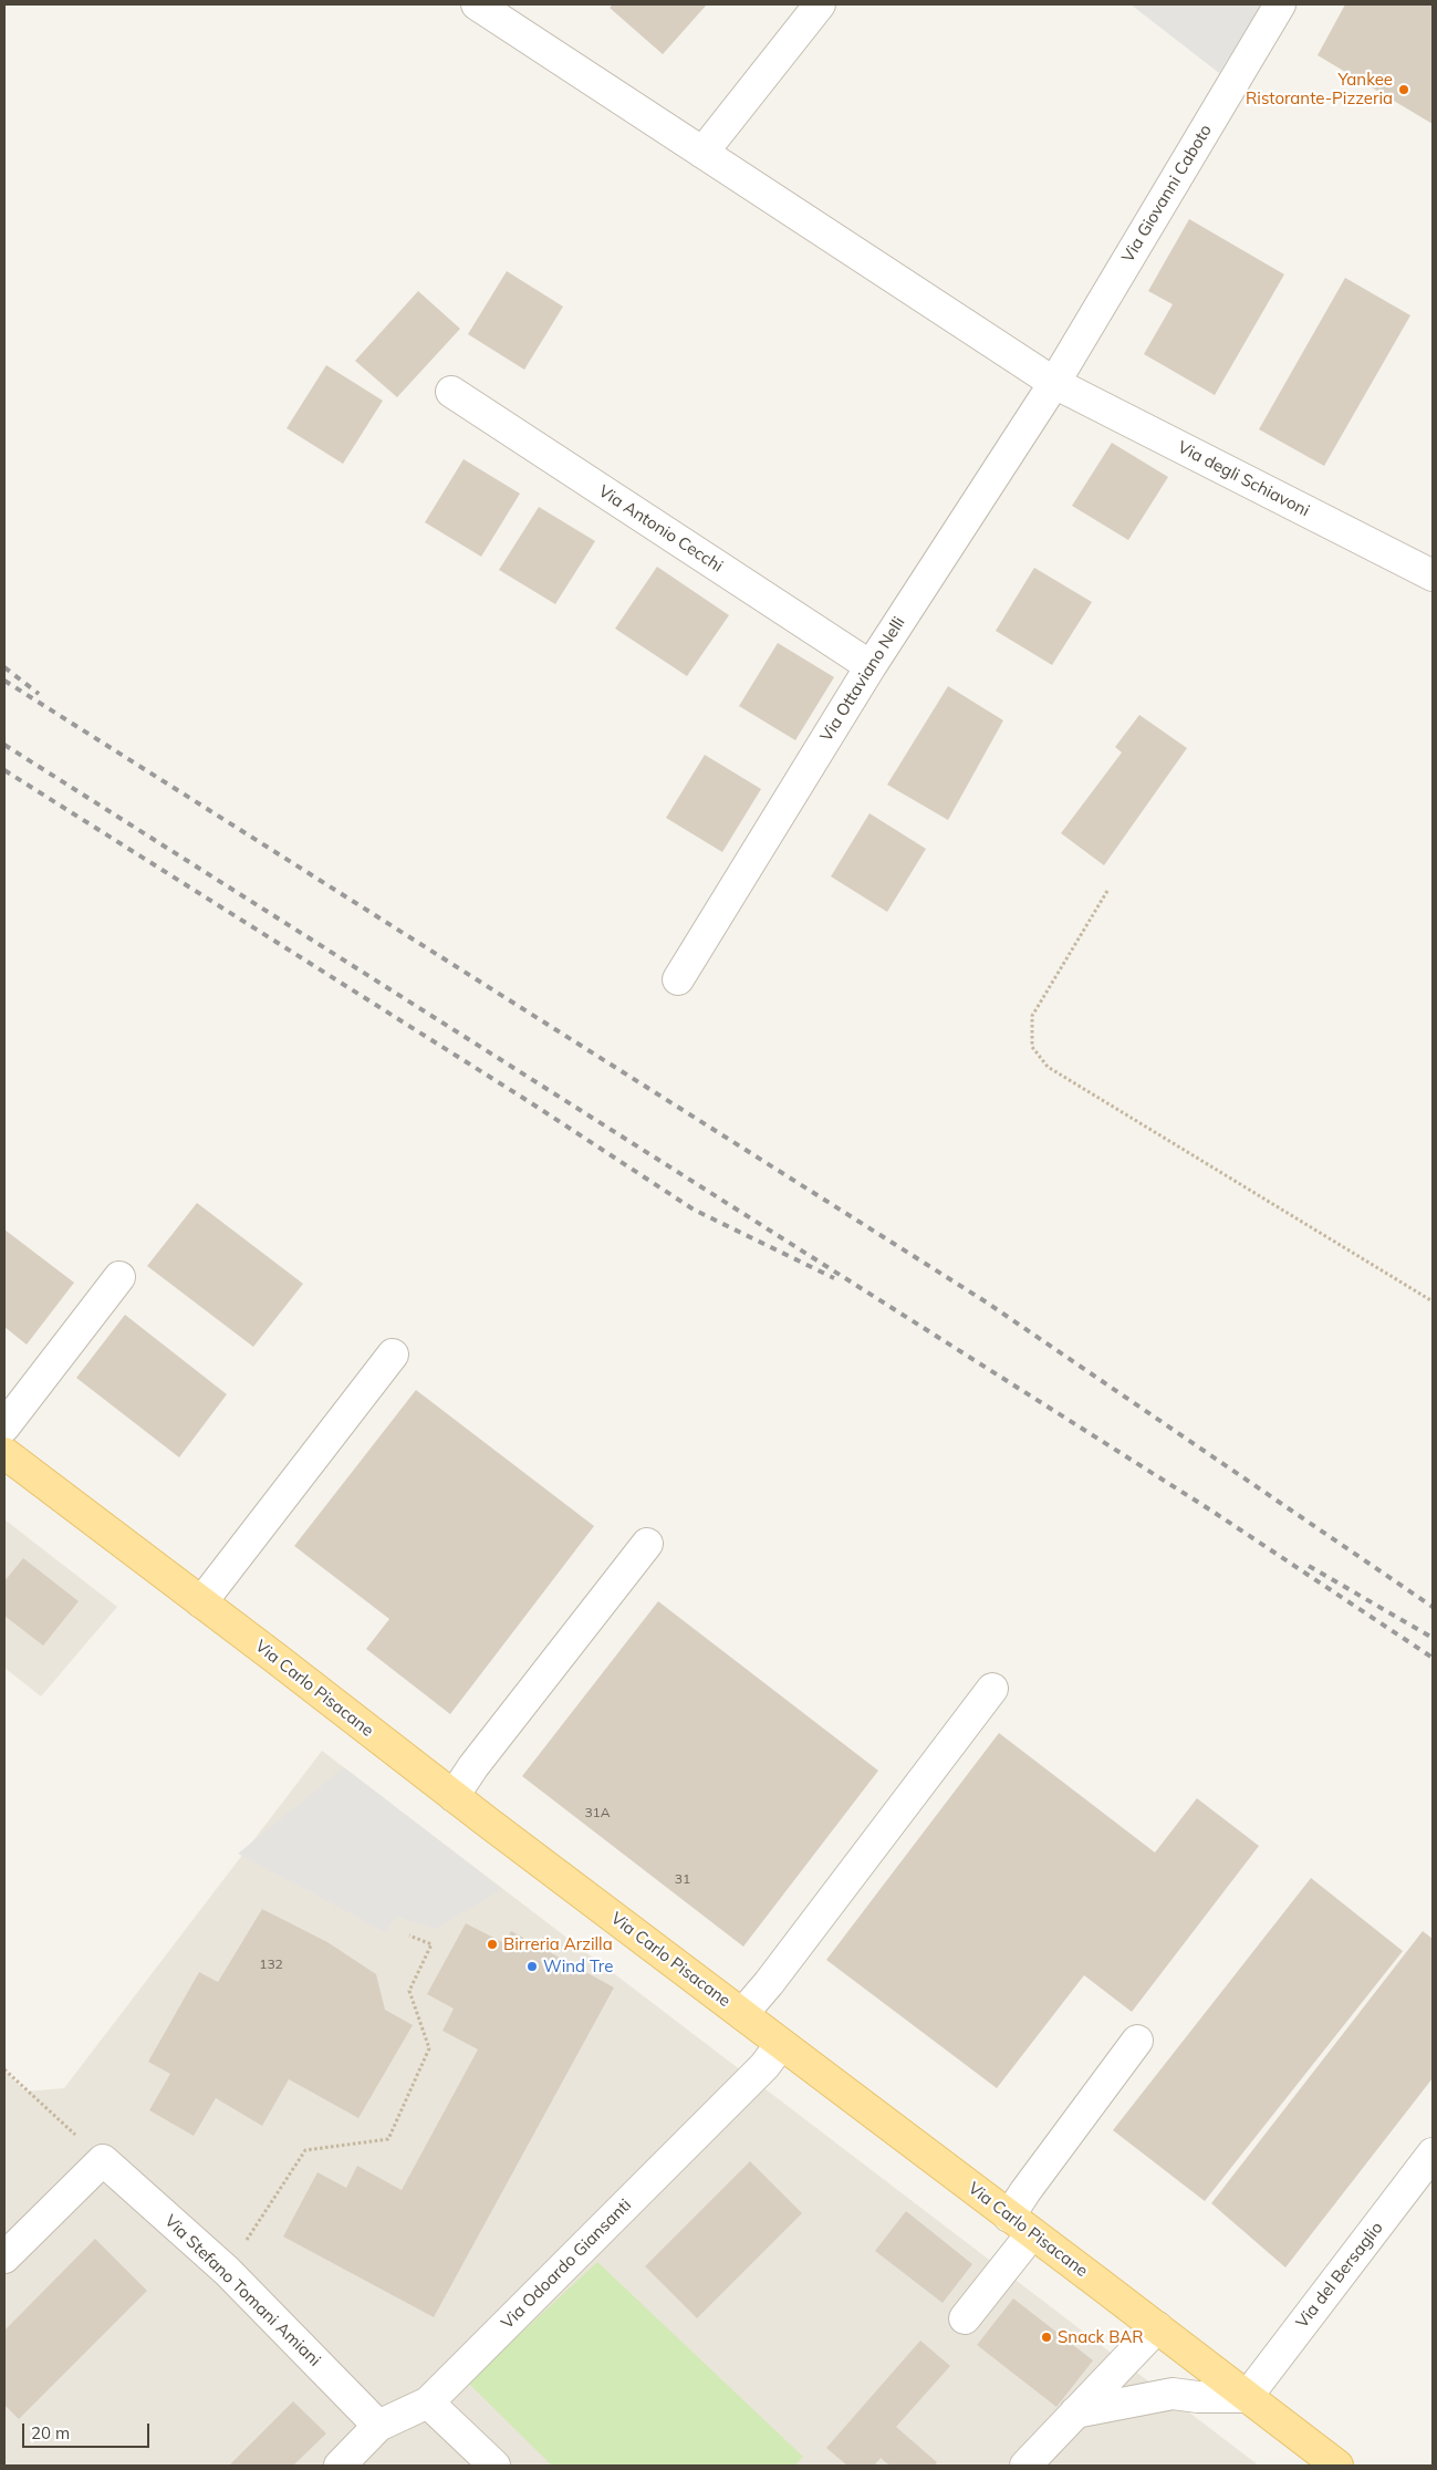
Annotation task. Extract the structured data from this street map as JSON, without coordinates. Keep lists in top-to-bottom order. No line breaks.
{"streets":{"main road":["Via Carlo Pisacane"],"street":["Via Giovanni Caboto","Via degli Schiavoni","Via Antonio Cecchi","Via Ottaviano Nelli","Via Odoardo Giansanti","Via del Bersaglio","Via Stefano Tomani Amiani"]},"crossings":[["Via Giovanni Caboto","Via degli Schiavoni"],["Via Giovanni Caboto","Via Ottaviano Nelli"],["Via degli Schiavoni","Via Ottaviano Nelli"],["Via Antonio Cecchi","Via Ottaviano Nelli"],["Via Carlo Pisacane","Via Odoardo Giansanti"],["Via Carlo Pisacane","Via del Bersaglio"],["Via Odoardo Giansanti","Via Stefano Tomani Amiani"]],"places":["Yankee Ristorante-Pizzeria","Birreria Arzilla","Wind Tre","Snack BAR"],"house_numbers":["31A","31","132"],"scale_bar":"20 m"}
